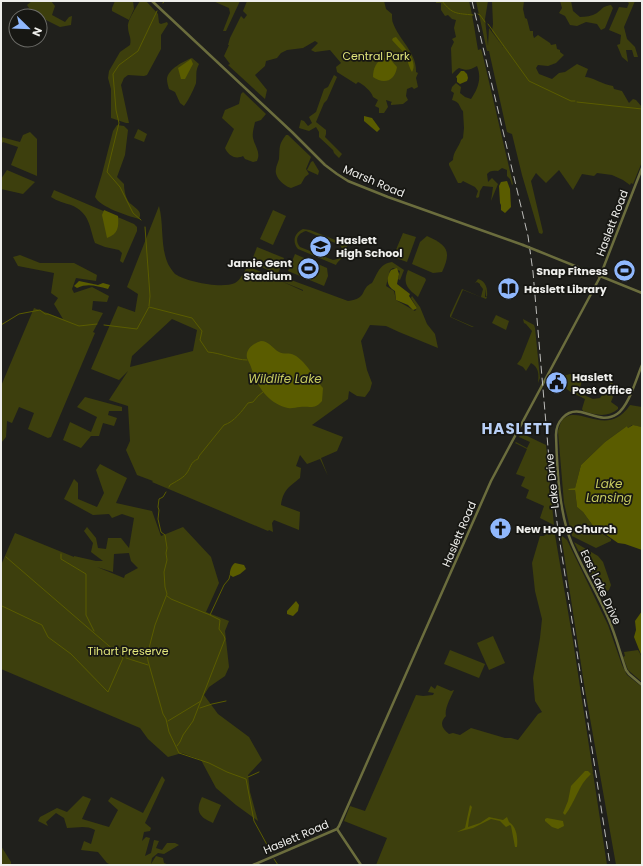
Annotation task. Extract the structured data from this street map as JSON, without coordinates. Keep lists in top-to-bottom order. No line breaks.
{"streets":{"street":["Marsh Road","Haslett Road","Lake Drive","East Lake Drive"]},"crossings":[["Marsh Road","Haslett Road"],["Lake Drive","East Lake Drive"]],"districts":["HASLETT"],"water":["Wildlife Lake","Lake Lansing"],"parks":["Central Park","Tihart Preserve"],"places":{"school or university":["Haslett High School"],"sports":["Jamie Gent Stadium","Snap Fitness"],"library":["Haslett Library"],"public building":["Haslett Post Office"],"church":["New Hope Church"]},"north":"bottom right"}
